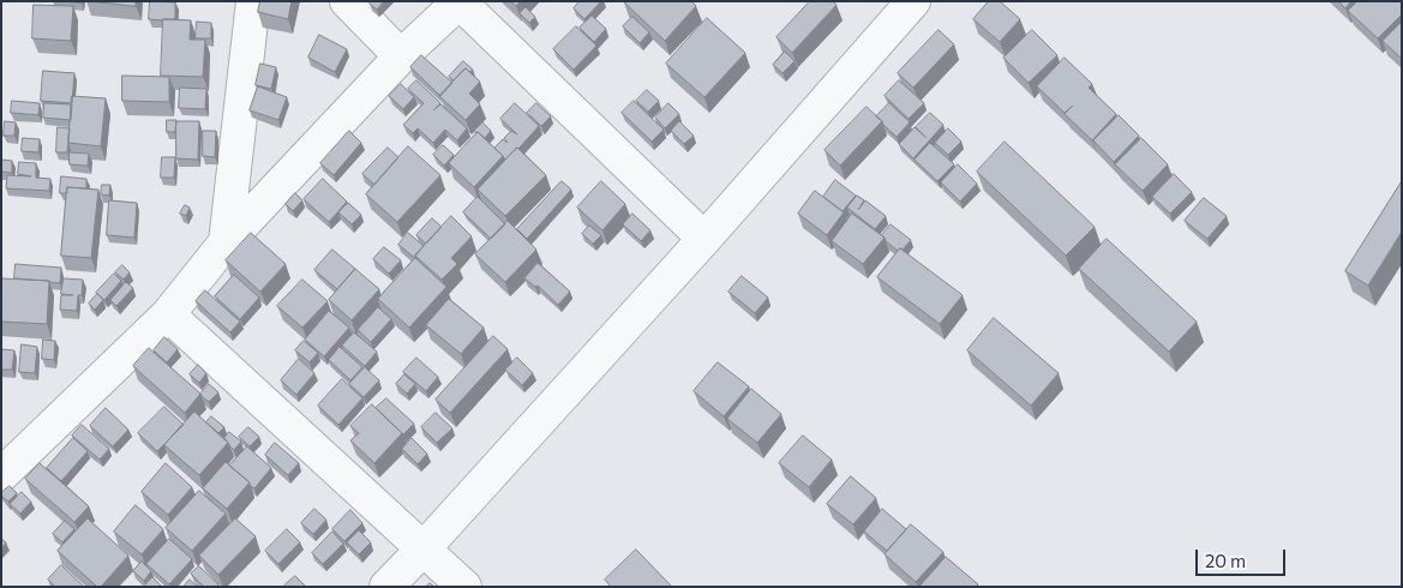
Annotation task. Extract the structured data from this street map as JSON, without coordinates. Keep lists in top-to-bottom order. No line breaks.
{"scale_bar":"20 m"}
